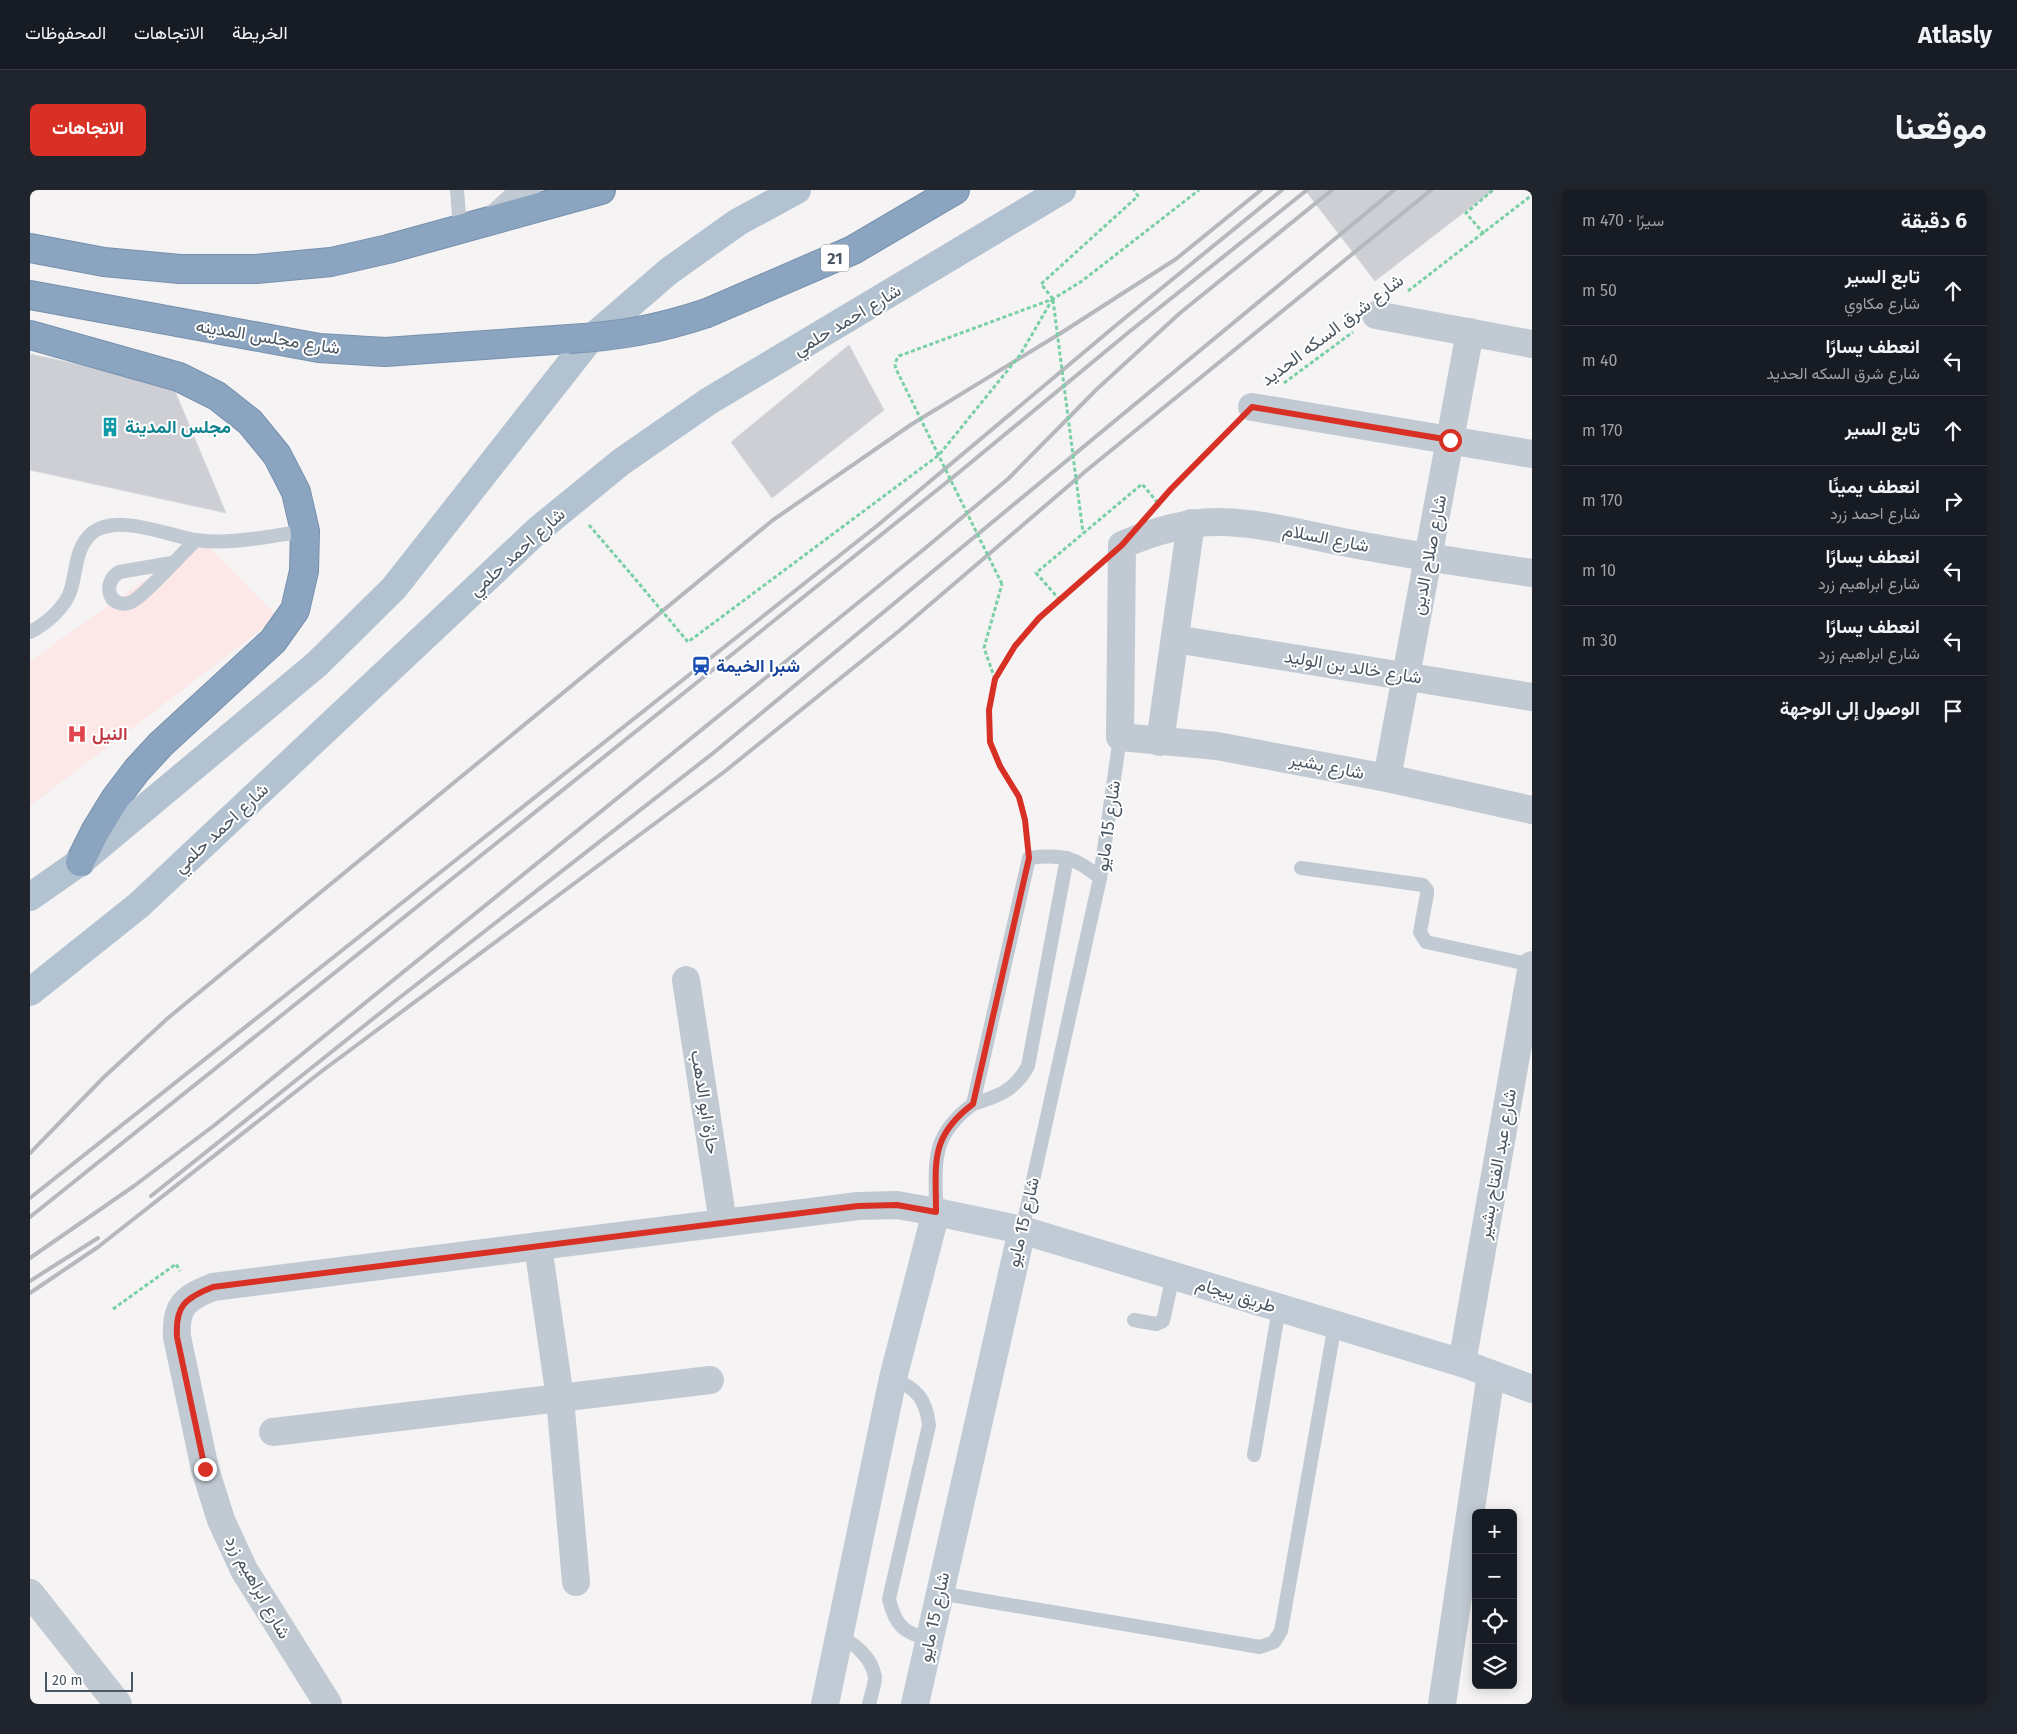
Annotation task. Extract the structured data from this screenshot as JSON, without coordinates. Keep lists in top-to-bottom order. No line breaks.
{"streets":{"highway":["21","شارع مجلس المدينه"],"main road":["شارع احمد حلمي","شارع 15 مايو","طريق بيجام"],"street":["شارع السلام","شارع صلاح الدين","شارع خالد بن الوليد","شارع بشير","حارة ابو الدهب","شارع عبد الفتاح بشير","شارع ابراهيم زرد"],"path":["شارع شرق السكه الحديد"]},"crossings":[["شارع السلام","شارع صلاح الدين"],["شارع صلاح الدين","شارع خالد بن الوليد"],["شارع صلاح الدين","شارع بشير"],["شارع بشير","شارع 15 مايو"],["شارع 15 مايو","طريق بيجام"],["شارع عبد الفتاح بشير","طريق بيجام"]],"places":{"building":["مجلس المدينة"],"station":["شبرا الخيمة"],"hospital":["النيل"]},"scale_bar":"20 m","page":{"header":"Atlasly","nav":["الخريطة","الاتجاهات","المحفوظات"],"title":"موقعنا","buttons":"الاتجاهات","heading":["6 دقيقة","سيرًا · 470 m"],"list":[["تابع السير","شارع مكاوي","50 m"],["انعطف يسارًا","شارع شرق السكه الحديد","40 m"],["تابع السير","170 m"],["انعطف يمينًا","شارع احمد زرد","170 m"],["انعطف يسارًا","شارع ابراهيم زرد","10 m"],["انعطف يسارًا","شارع ابراهيم زرد","30 m"],"الوصول إلى الوجهة"],"map_buttons":["+","−"],"scale":"20 m"}}
